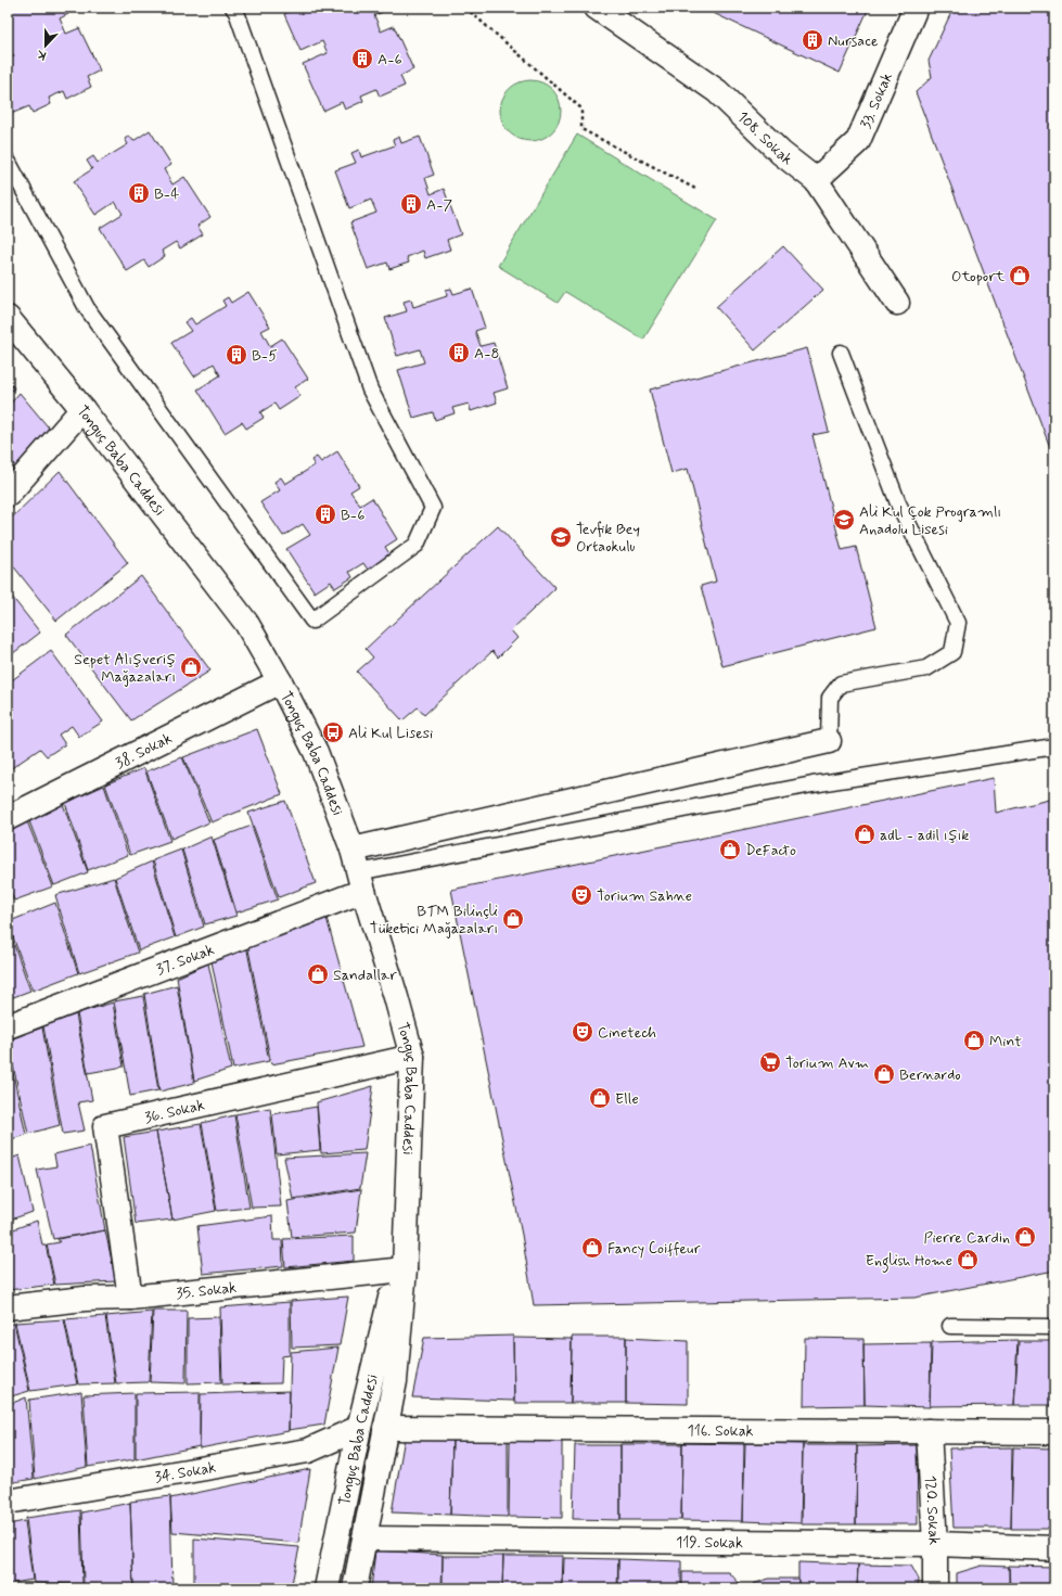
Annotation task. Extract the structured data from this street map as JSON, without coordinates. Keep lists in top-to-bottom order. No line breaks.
{"streets":{"street":["33. Sokak","108. Sokak","Tonguç Baba Caddesi","38. Sokak","37. Sokak","36. Sokak","35. Sokak","116. Sokak","34. Sokak","120. Sokak","119. Sokak"]},"crossings":[["33. Sokak","108. Sokak"],["Tonguç Baba Caddesi","38. Sokak"],["Tonguç Baba Caddesi","37. Sokak"],["Tonguç Baba Caddesi","36. Sokak"],["Tonguç Baba Caddesi","35. Sokak"],["Tonguç Baba Caddesi","116. Sokak"],["Tonguç Baba Caddesi","34. Sokak"],["Tonguç Baba Caddesi","119. Sokak"],["36. Sokak","35. Sokak"],["116. Sokak","120. Sokak"],["120. Sokak","119. Sokak"]],"places":{"building":["Nursace","A-6","B-4","A-7","A-8","B-5","B-6"],"shop":["Otoport","Sepet Alışveriş Mağazaları","adL - adil ışık","DeFacto","BTM Bilinçli Tüketici Mağazaları","Sandallar","Mint","Bernardo","Elle","Pierre Cardin","Fancy Coiffeur","English Home"],"school or university":["Ali Kul Çok Programlı Anadolu Lisesi","Tevfik Bey Ortaokulu"],"bus stop":["Ali Kul Lisesi"],"theatre":["Torium Sahne","Cinetech"],"supermarket":["Torium Avm"]},"north":"bottom"}
